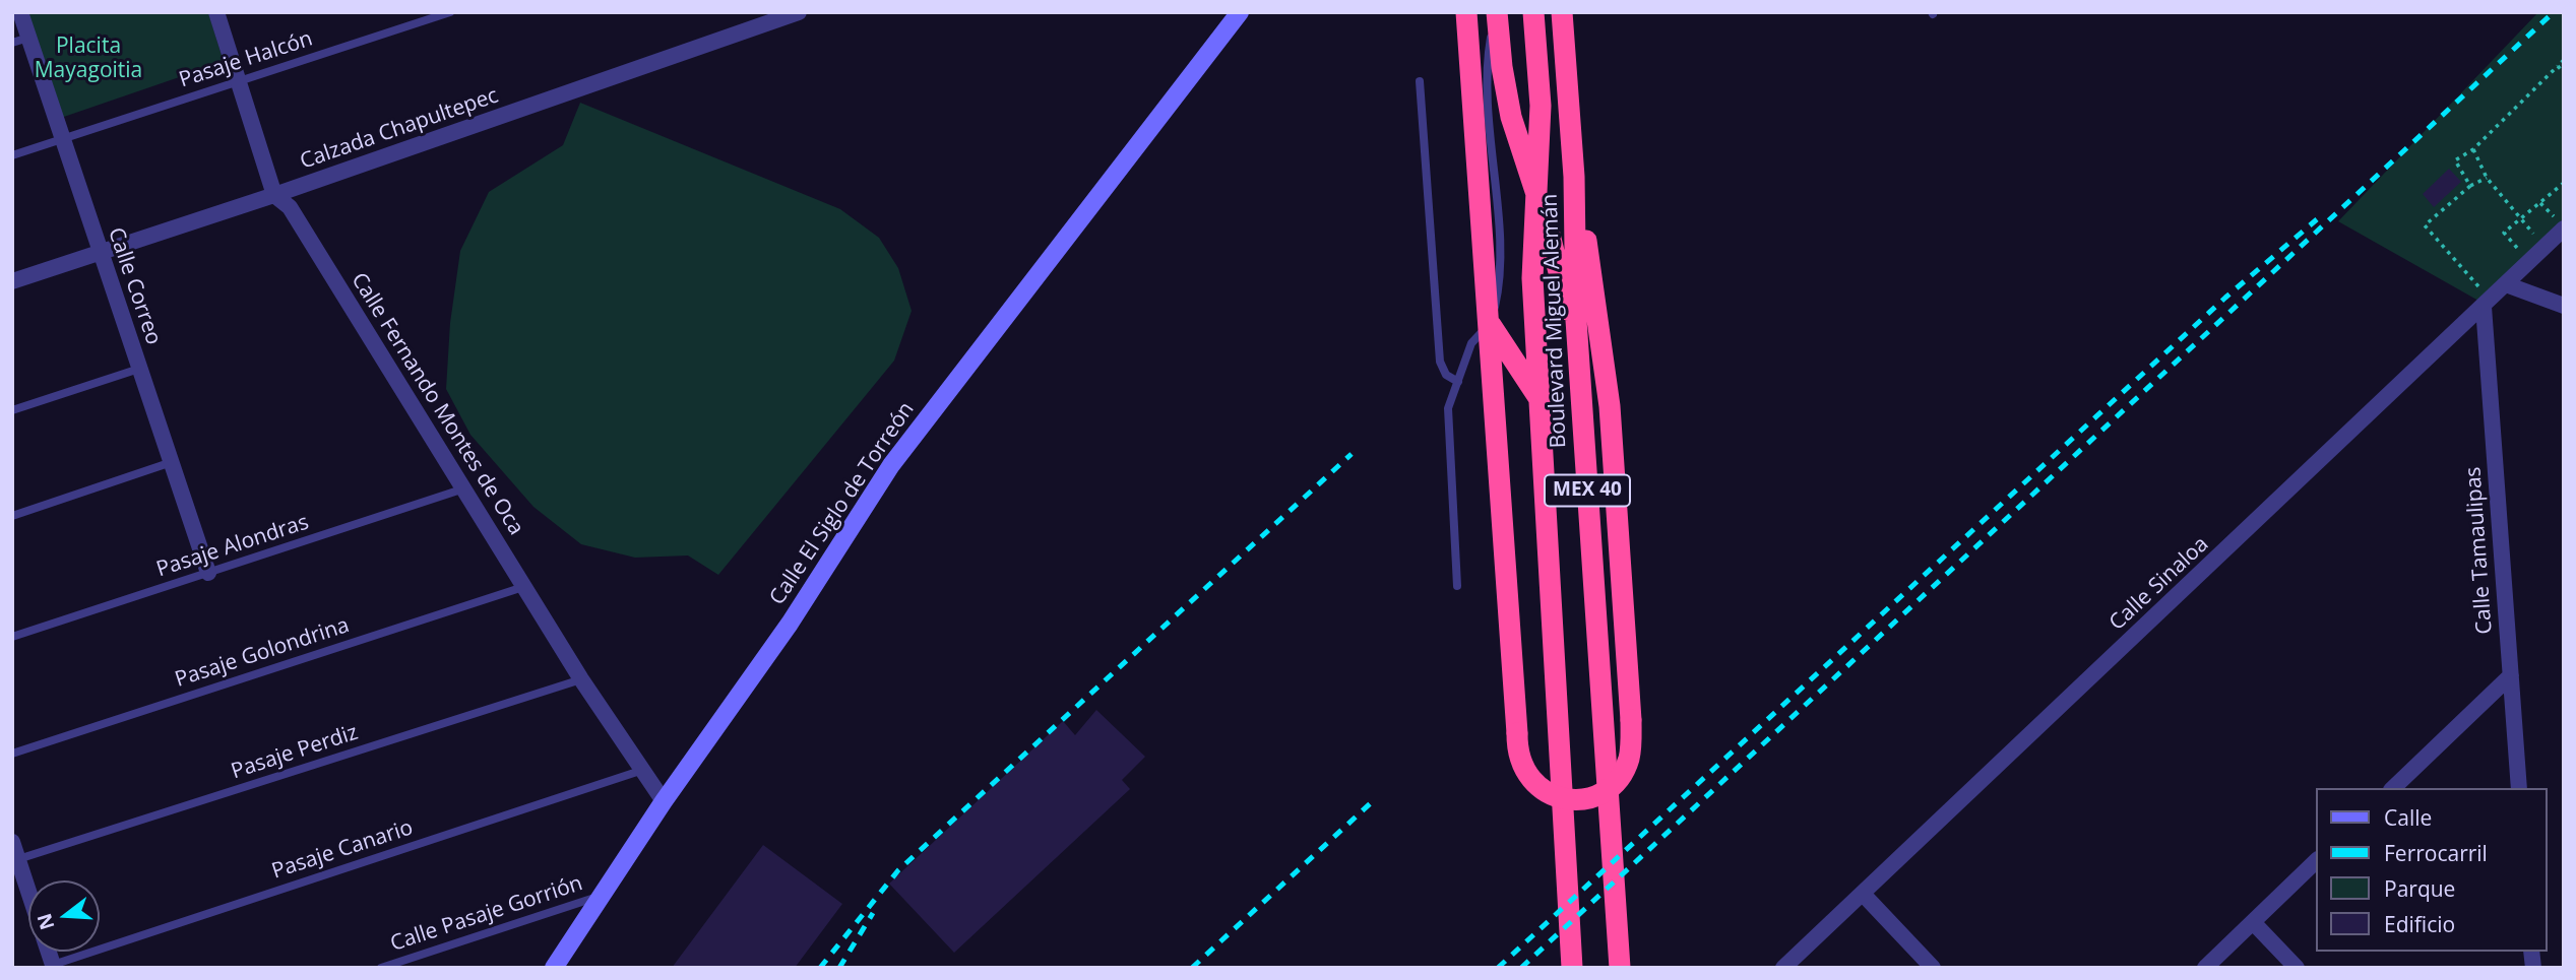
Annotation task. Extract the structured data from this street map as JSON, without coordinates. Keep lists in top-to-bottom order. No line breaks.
{"streets":{"highway":["Boulevard Miguel Alemán","MEX 40"],"street":["Calzada Chapultepec","Calle Correo","Calle Fernando Montes de Oca","Calle El Siglo de Torreón","Calle Tamaulipas","Calle Sinaloa"],"lane":["Pasaje Halcón","Pasaje Alondras","Pasaje Golondrina","Pasaje Perdiz","Pasaje Canario","Calle Pasaje Gorrión"]},"crossings":[["Pasaje Halcón","Calle Correo"],["Pasaje Halcón","Calle Fernando Montes de Oca"],["Calzada Chapultepec","Calle Correo"],["Calzada Chapultepec","Calle Fernando Montes de Oca"],["Calle Correo","Pasaje Alondras"],["Calle Fernando Montes de Oca","Calle El Siglo de Torreón"],["Calle Fernando Montes de Oca","Pasaje Alondras"],["Calle Fernando Montes de Oca","Pasaje Golondrina"],["Calle Fernando Montes de Oca","Pasaje Perdiz"],["Calle Fernando Montes de Oca","Pasaje Canario"],["Calle El Siglo de Torreón","Calle Pasaje Gorrión"],["Calle Tamaulipas","Calle Sinaloa"]],"parks":["Placita Mayagoitia"],"legend":["Calle","Ferrocarril","Parque","Edificio"],"north":"left"}
